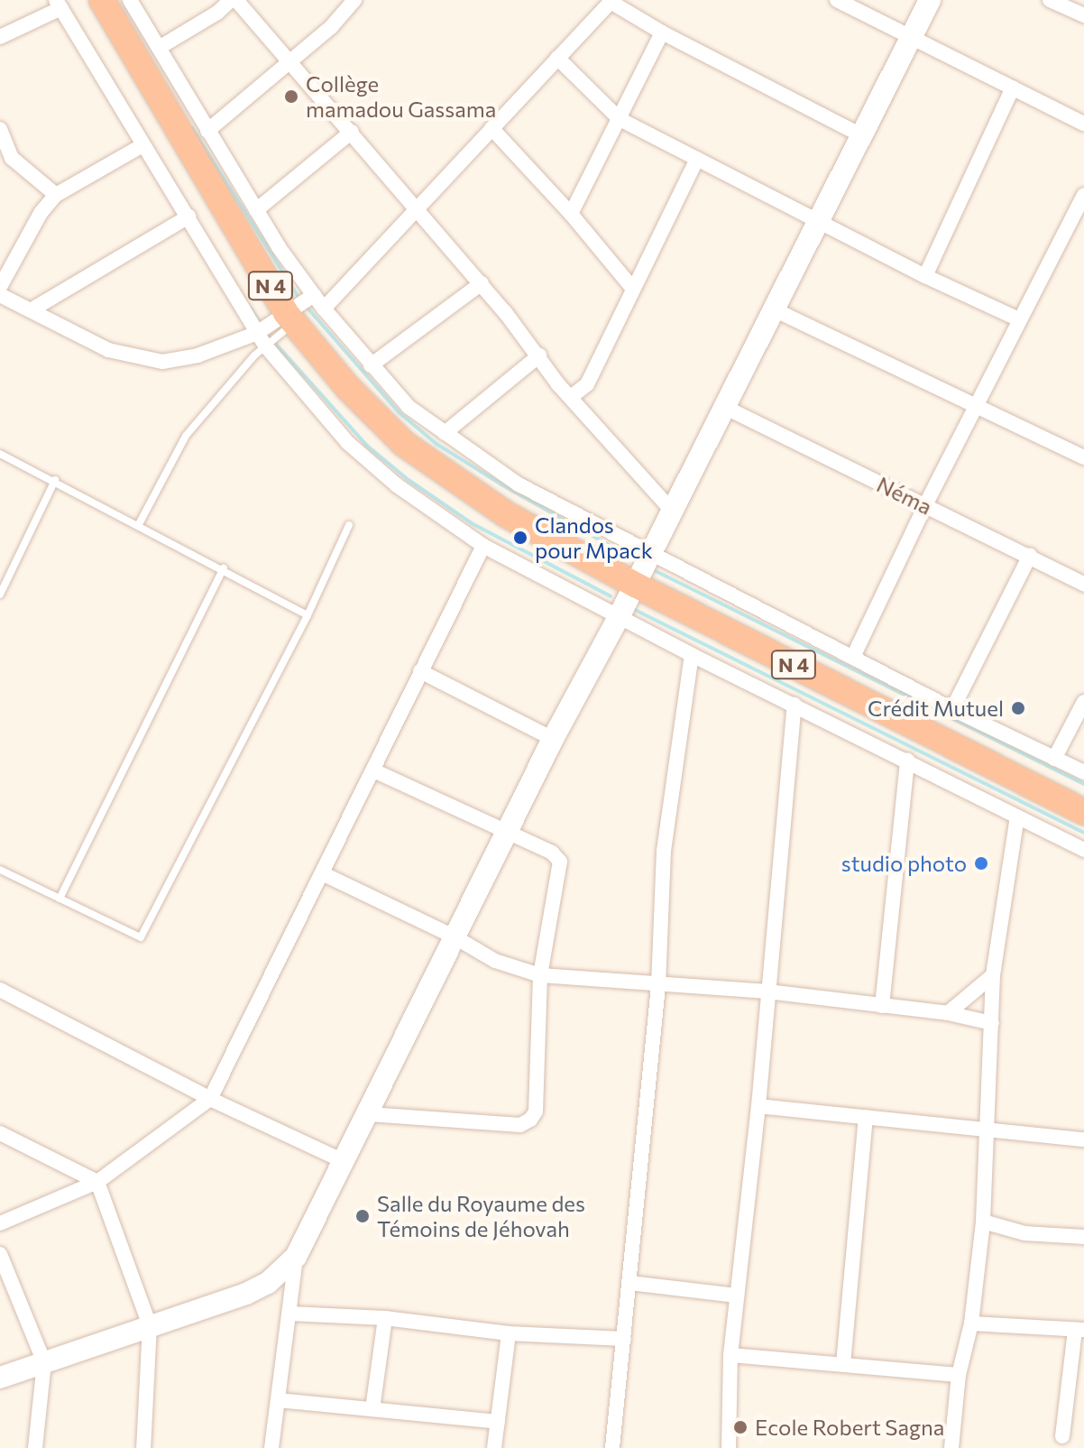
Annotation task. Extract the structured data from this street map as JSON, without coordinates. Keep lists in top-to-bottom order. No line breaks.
{"streets":{"highway":["N 4"],"street":["Néma"]},"places":["Collège mamadou Gassama","Clandos pour Mpack","Crédit Mutuel","studio photo","Salle du Royaume des Témoins de Jéhovah","Ecole Robert Sagna"]}
